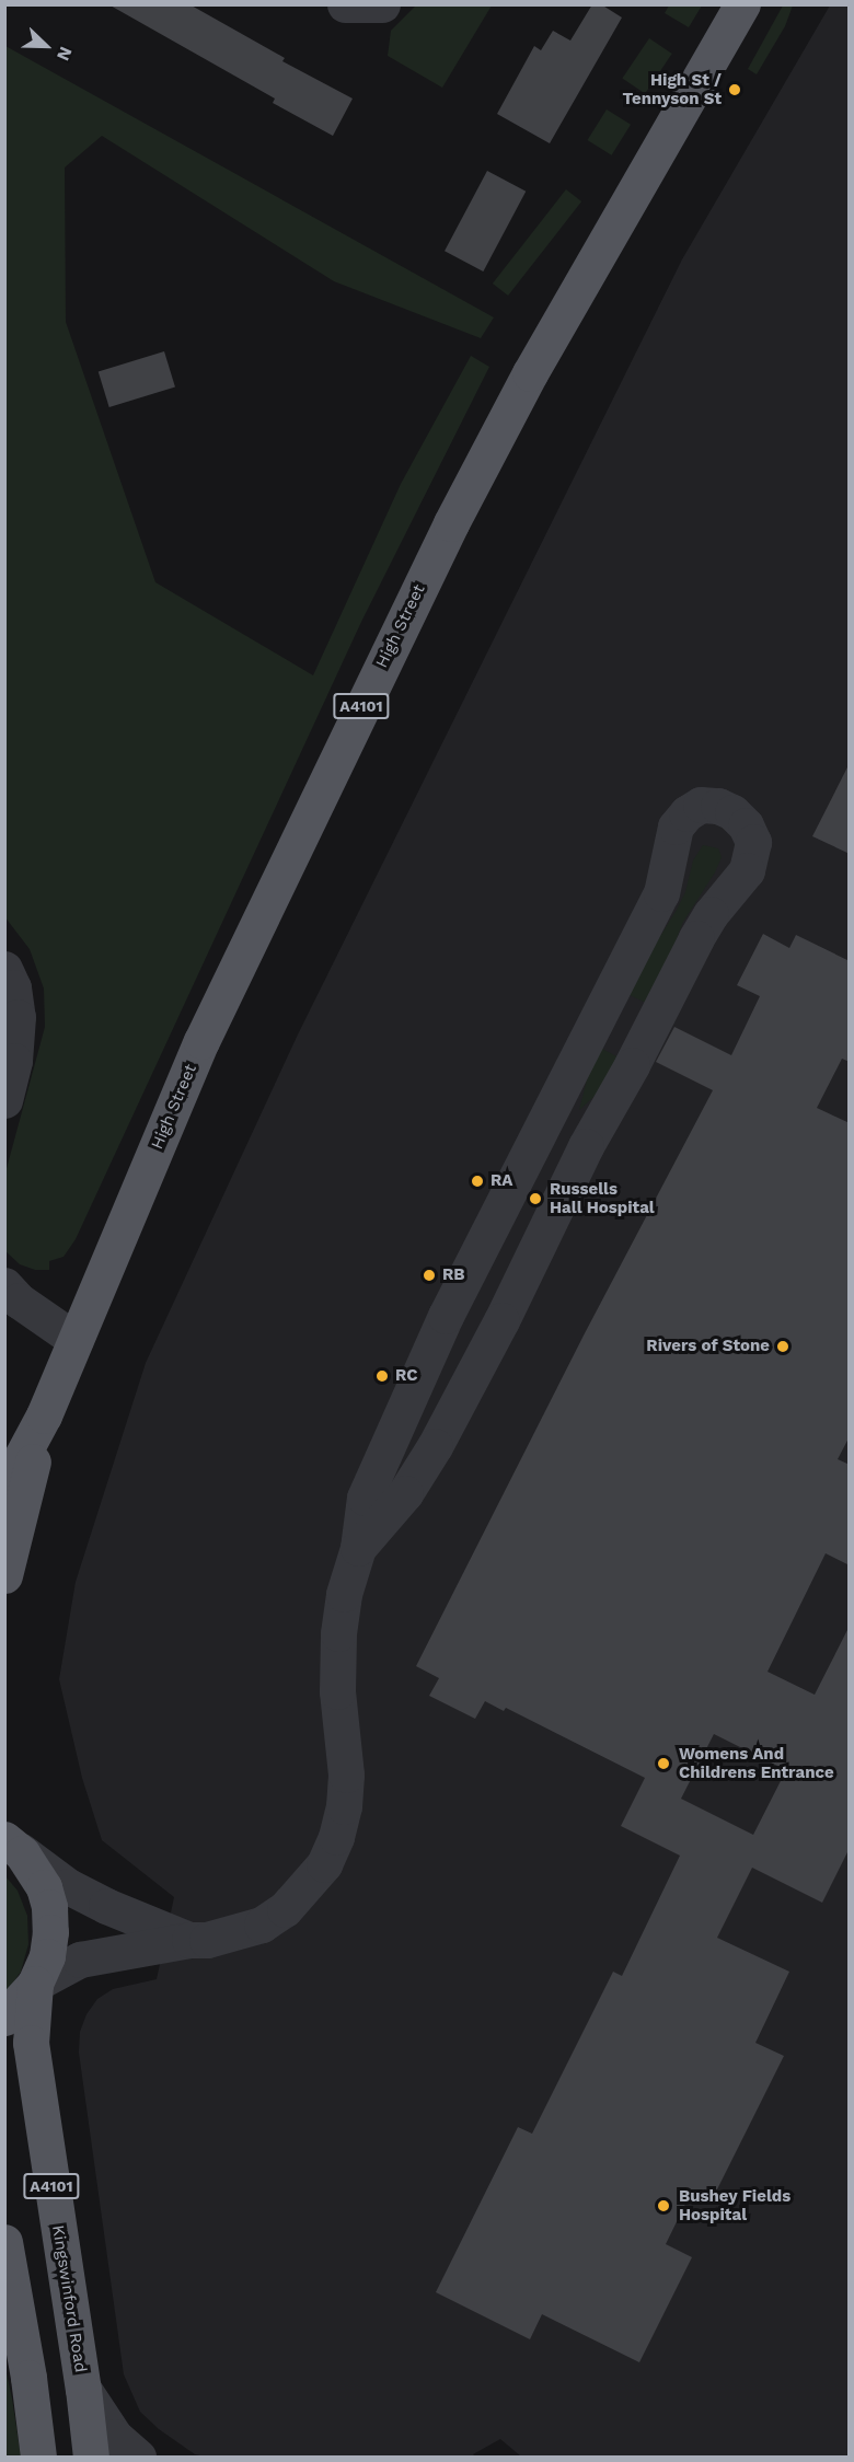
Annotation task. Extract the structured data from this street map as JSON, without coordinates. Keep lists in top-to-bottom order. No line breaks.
{"streets":{"main road":["High Street","A4101","Kingswinford Road"]},"crossings":[["A4101","Kingswinford Road"]],"places":["High St / Tennyson St","RA","Russells Hall Hospital","RB","Rivers of Stone","RC","Womens And Childrens Entrance","Bushey Fields Hospital"],"north":"bottom right"}
